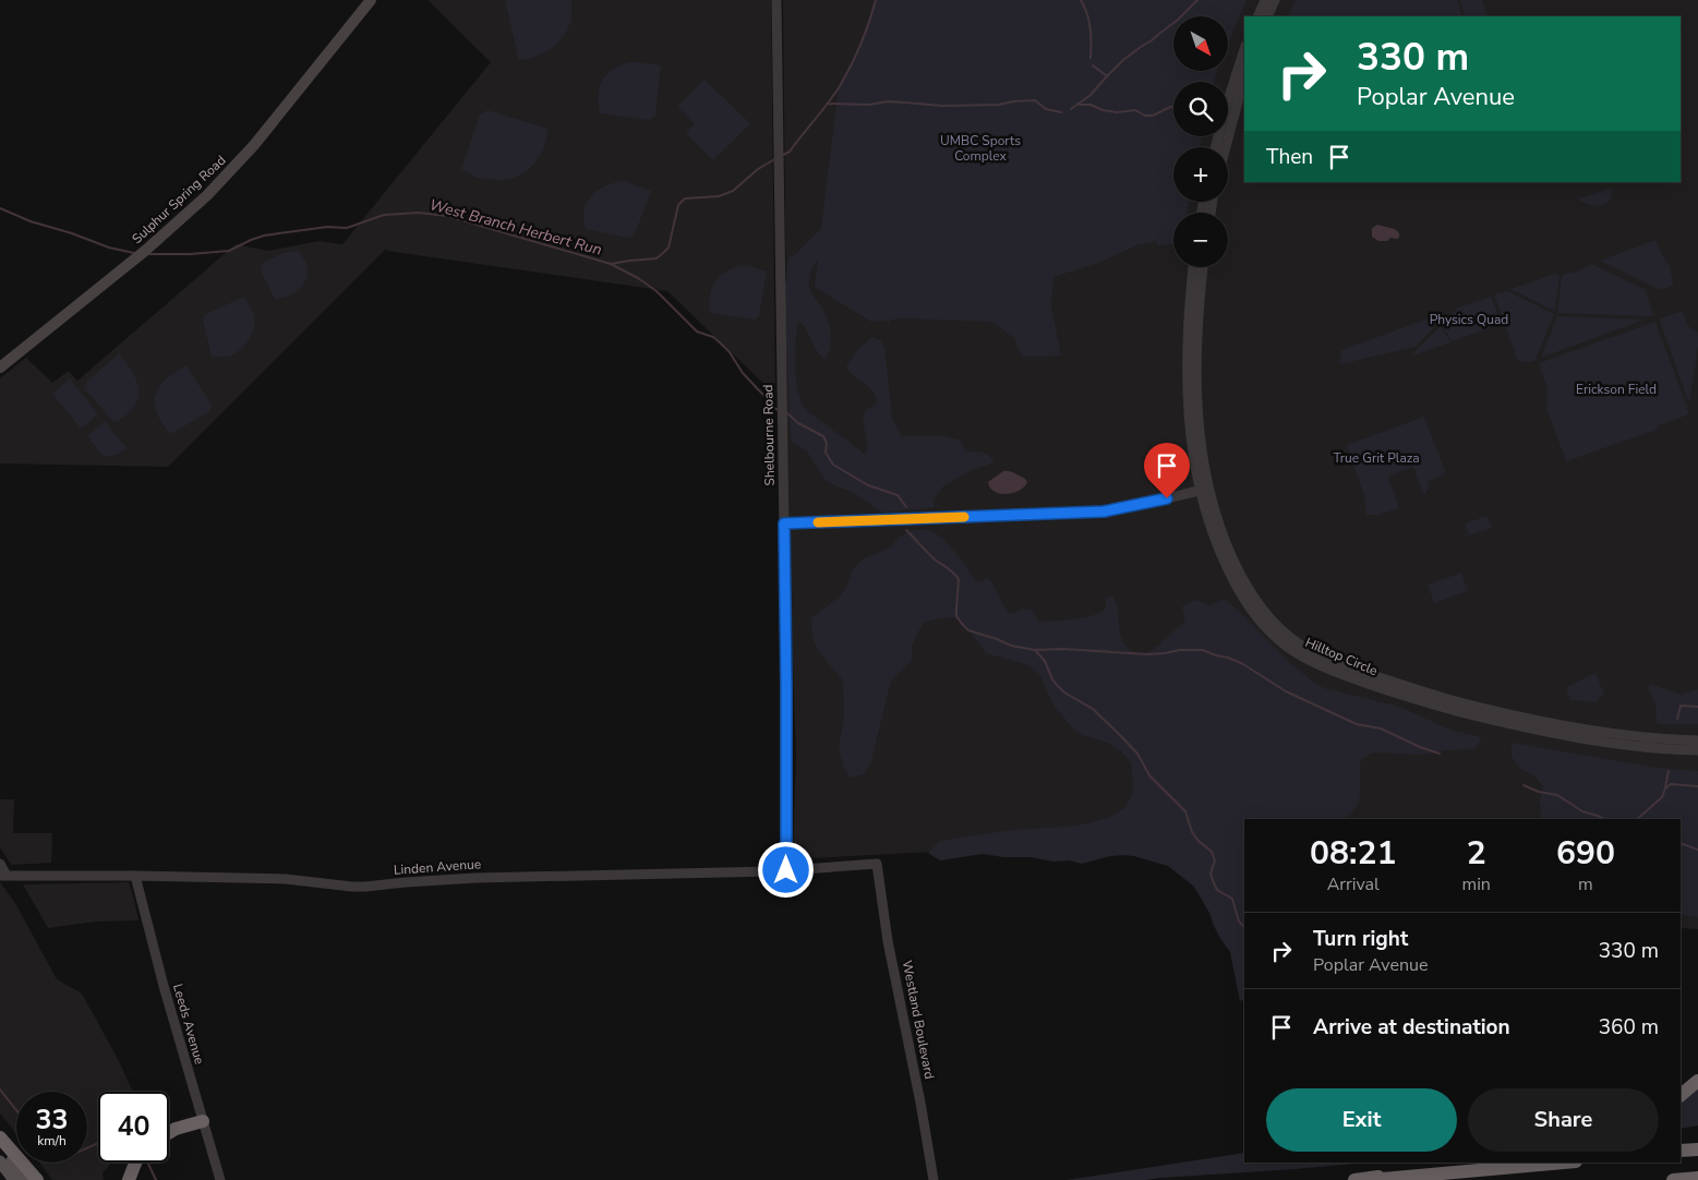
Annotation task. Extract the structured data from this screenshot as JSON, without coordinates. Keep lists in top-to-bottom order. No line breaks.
{"streets":{"main road":["Sulphur Spring Road"],"street":["Shelbourne Road","Hilltop Circle","Linden Avenue","Westland Boulevard","Leeds Avenue"]},"crossings":[["Shelbourne Road","Linden Avenue"],["Linden Avenue","Westland Boulevard"],["Linden Avenue","Leeds Avenue"]],"water":["West Branch Herbert Run"],"parks":["UMBC Sports Complex","Physics Quad","Erickson Field","True Grit Plaza"],"north":"bottom right","page":{"map_buttons":["+","−"],"turn":["330 m","Poplar Avenue"],"then":"Then","eta":["08:21","Arrival","2","min","690","m"],"list":[{"name":"Turn right","note":"Poplar Avenue","value":"330 m"},{"name":"Arrive at destination","value":"360 m"}],"buttons":["Exit","Share"],"speed":"33 km/h","limit":"40"}}
